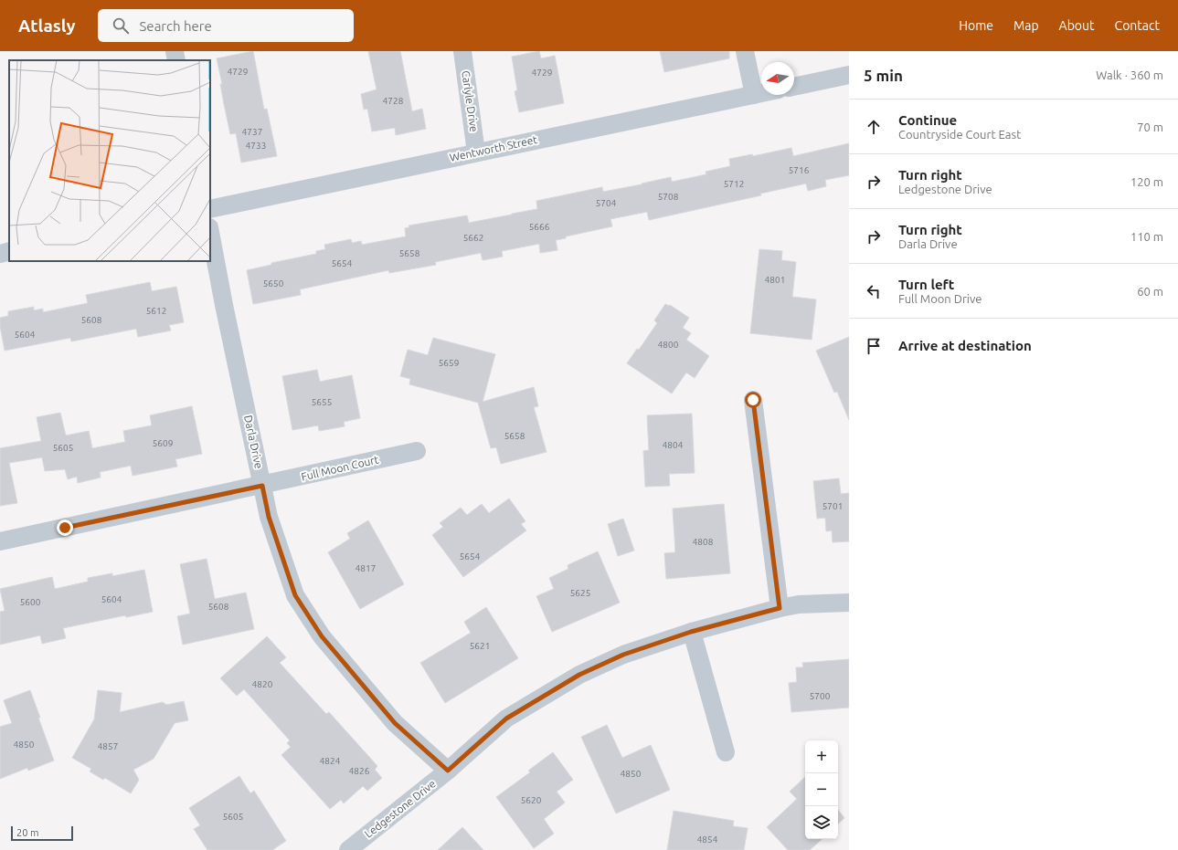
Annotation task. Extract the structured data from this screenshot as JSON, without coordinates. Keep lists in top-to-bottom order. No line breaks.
{"streets":{"street":["Carlyle Drive","Wentworth Street","Darla Drive","Full Moon Court","Ledgestone Drive"]},"crossings":[["Carlyle Drive","Wentworth Street"],["Darla Drive","Full Moon Court"],["Darla Drive","Ledgestone Drive"]],"house_numbers":["4729","4729","4728","4737","4733","5716","5712","5708","5704","5666","5662","5658","5654","4801","5650","5612","5608","5604","4800","5659","5655","5658","5609","4804","5605","5701","4808","5654","4817","5625","5604","5600","5608","5621","4820","5700","4850","4857","4824","4826","4850","5620","5605","4854"],"scale_bar":"20 m","north":"left","page":{"header":"Atlasly","search":"Search here","nav":["Home","Map","About","Contact"],"heading":["5 min","Walk · 360 m"],"list":[["Continue","Countryside Court East","70 m"],["Turn right","Ledgestone Drive","120 m"],["Turn right","Darla Drive","110 m"],["Turn left","Full Moon Drive","60 m"],"Arrive at destination"],"map_buttons":["+","−"],"scale":"20 m"}}
